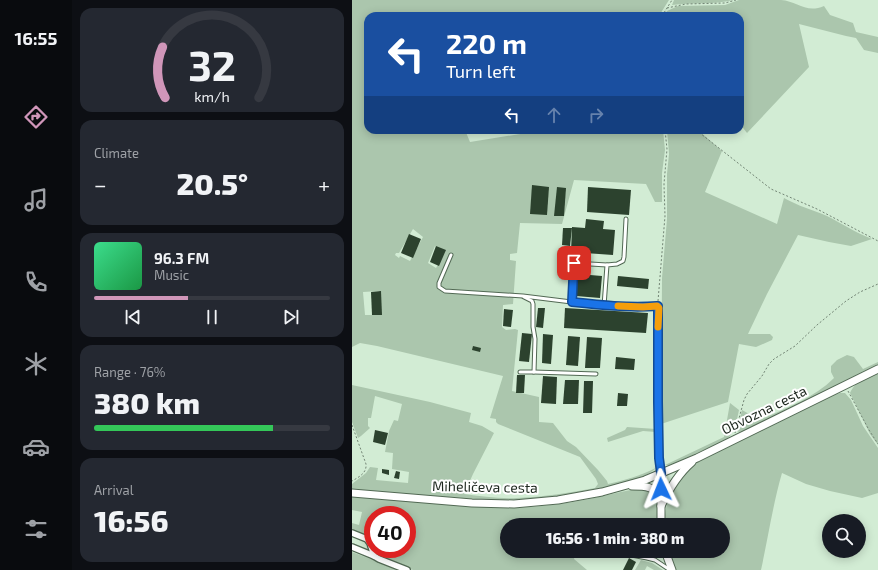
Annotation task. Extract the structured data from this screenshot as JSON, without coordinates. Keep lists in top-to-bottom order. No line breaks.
{"streets":{"street":["Obvozna cesta","Miheličeva cesta"]},"crossings":[["Obvozna cesta","Miheličeva cesta"]],"page":{"tabs":"16:55","turn":["220 m","Turn left"],"tile":["Climate",["Range · 76%","380 km"],["Arrival","16:56"]],"heat":["−","20.5°","+"],"song":["96.3 FM","Music"],"limit":"40","trip":"16:56 · 1 min · 380 m","gauge":["32","km/h"]}}
